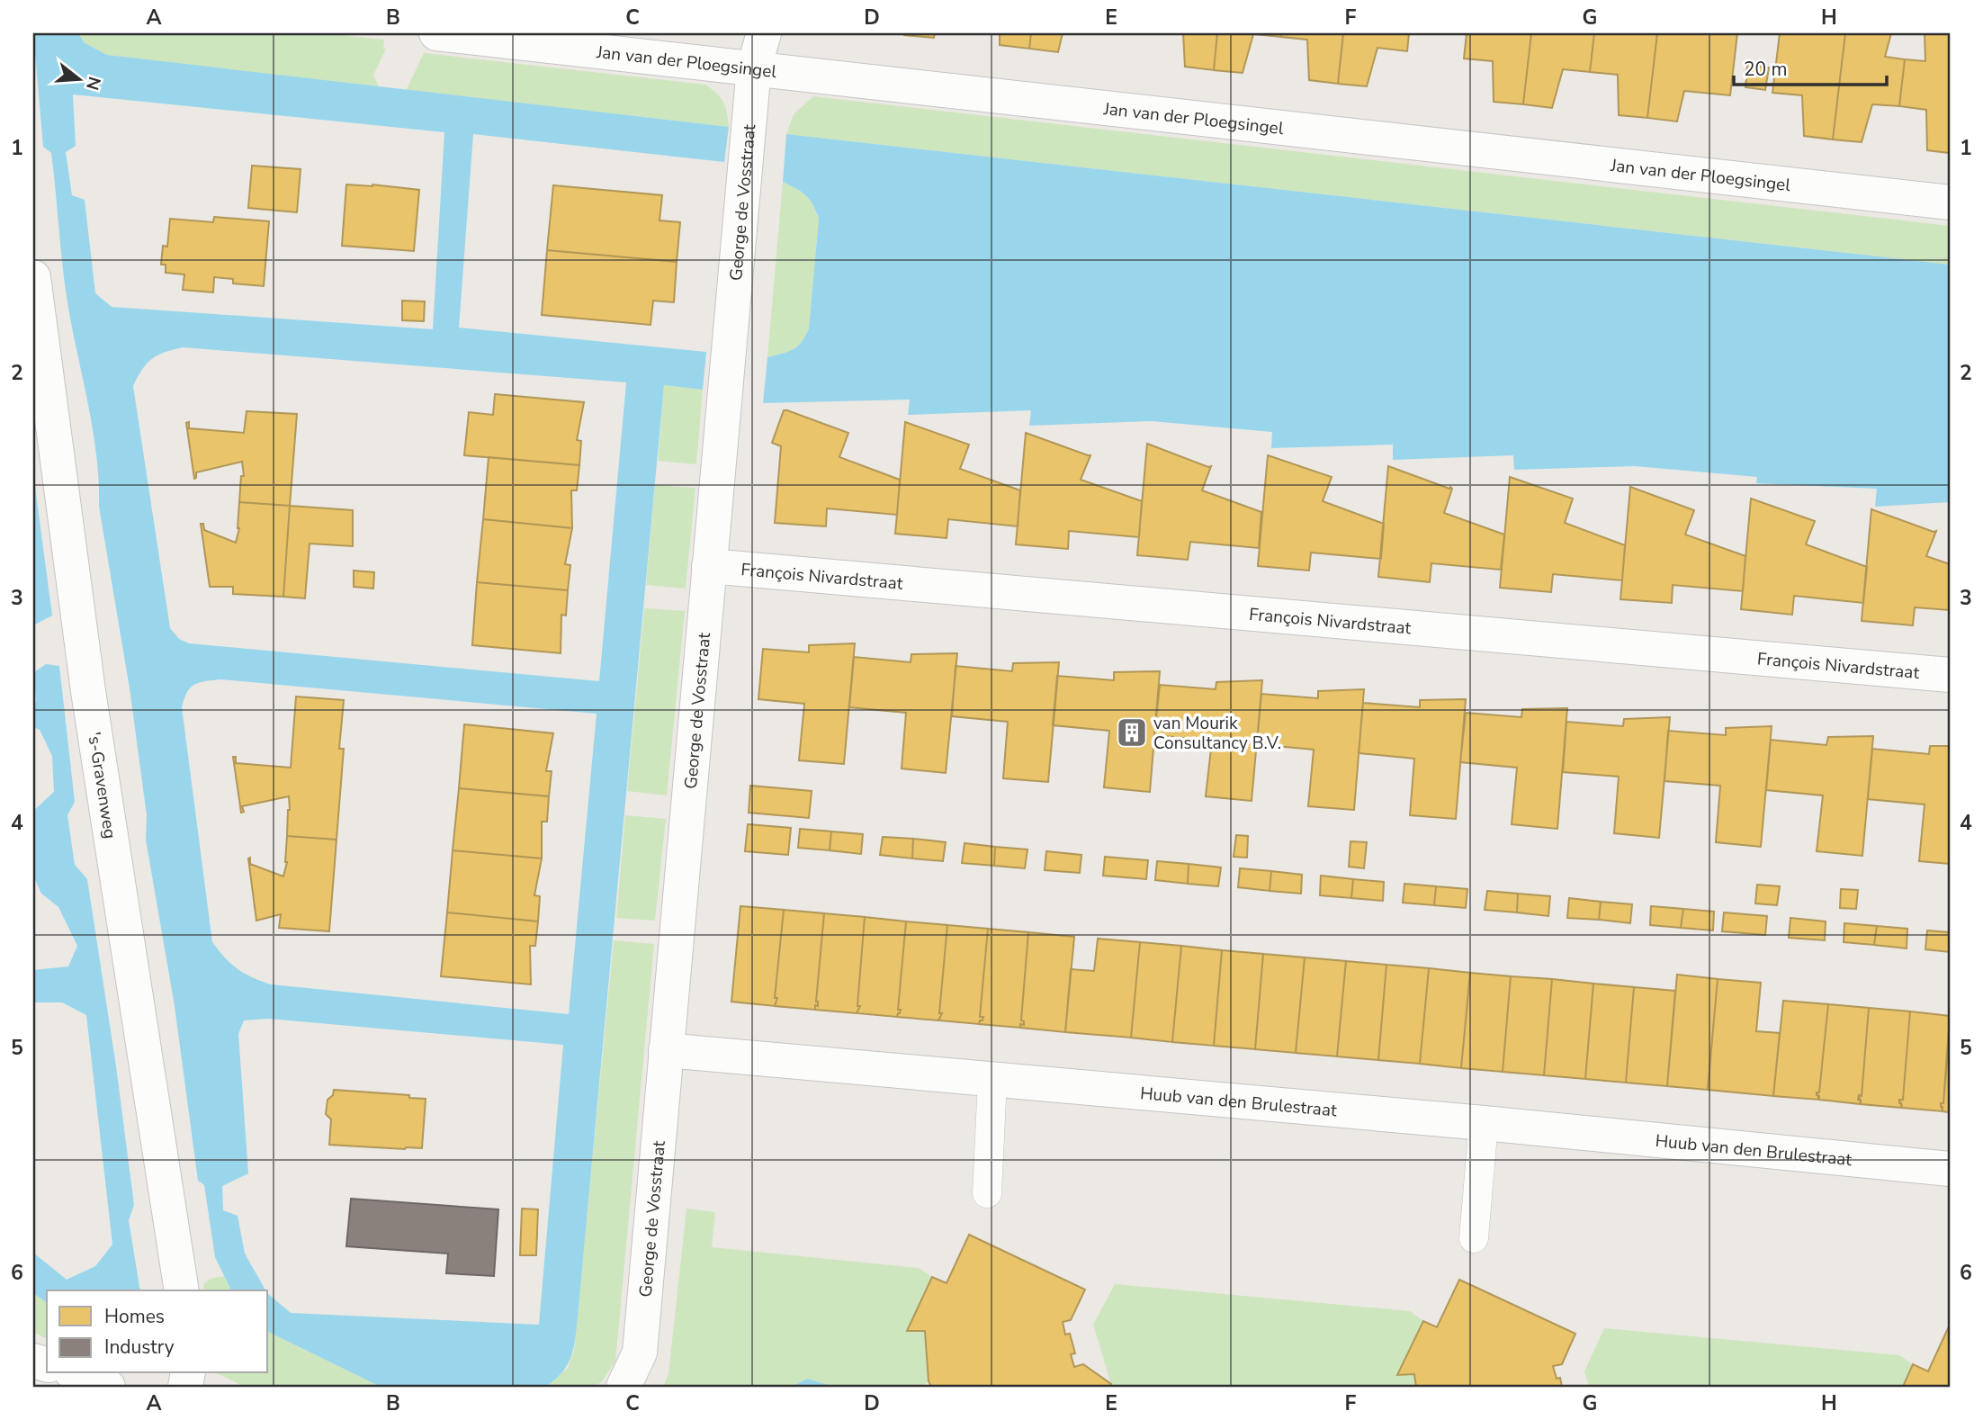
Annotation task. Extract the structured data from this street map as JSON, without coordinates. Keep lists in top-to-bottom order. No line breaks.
{"streets":{"street":["Jan van der Ploegsingel","George de Vosstraat","François Nivardstraat","'s-Gravenweg","Huub van den Brulestraat"]},"crossings":[["Jan van der Ploegsingel","George de Vosstraat"],["George de Vosstraat","François Nivardstraat"],["George de Vosstraat","Huub van den Brulestraat"]],"places":{"building":["van Mourik Consultancy B.V."]},"legend":["Homes","Industry"],"scale_bar":"20 m","north":"right","grid":{"columns":["A","B","C","D","E","F","G","H"],"rows":["1","2","3","4","5","6"]}}
